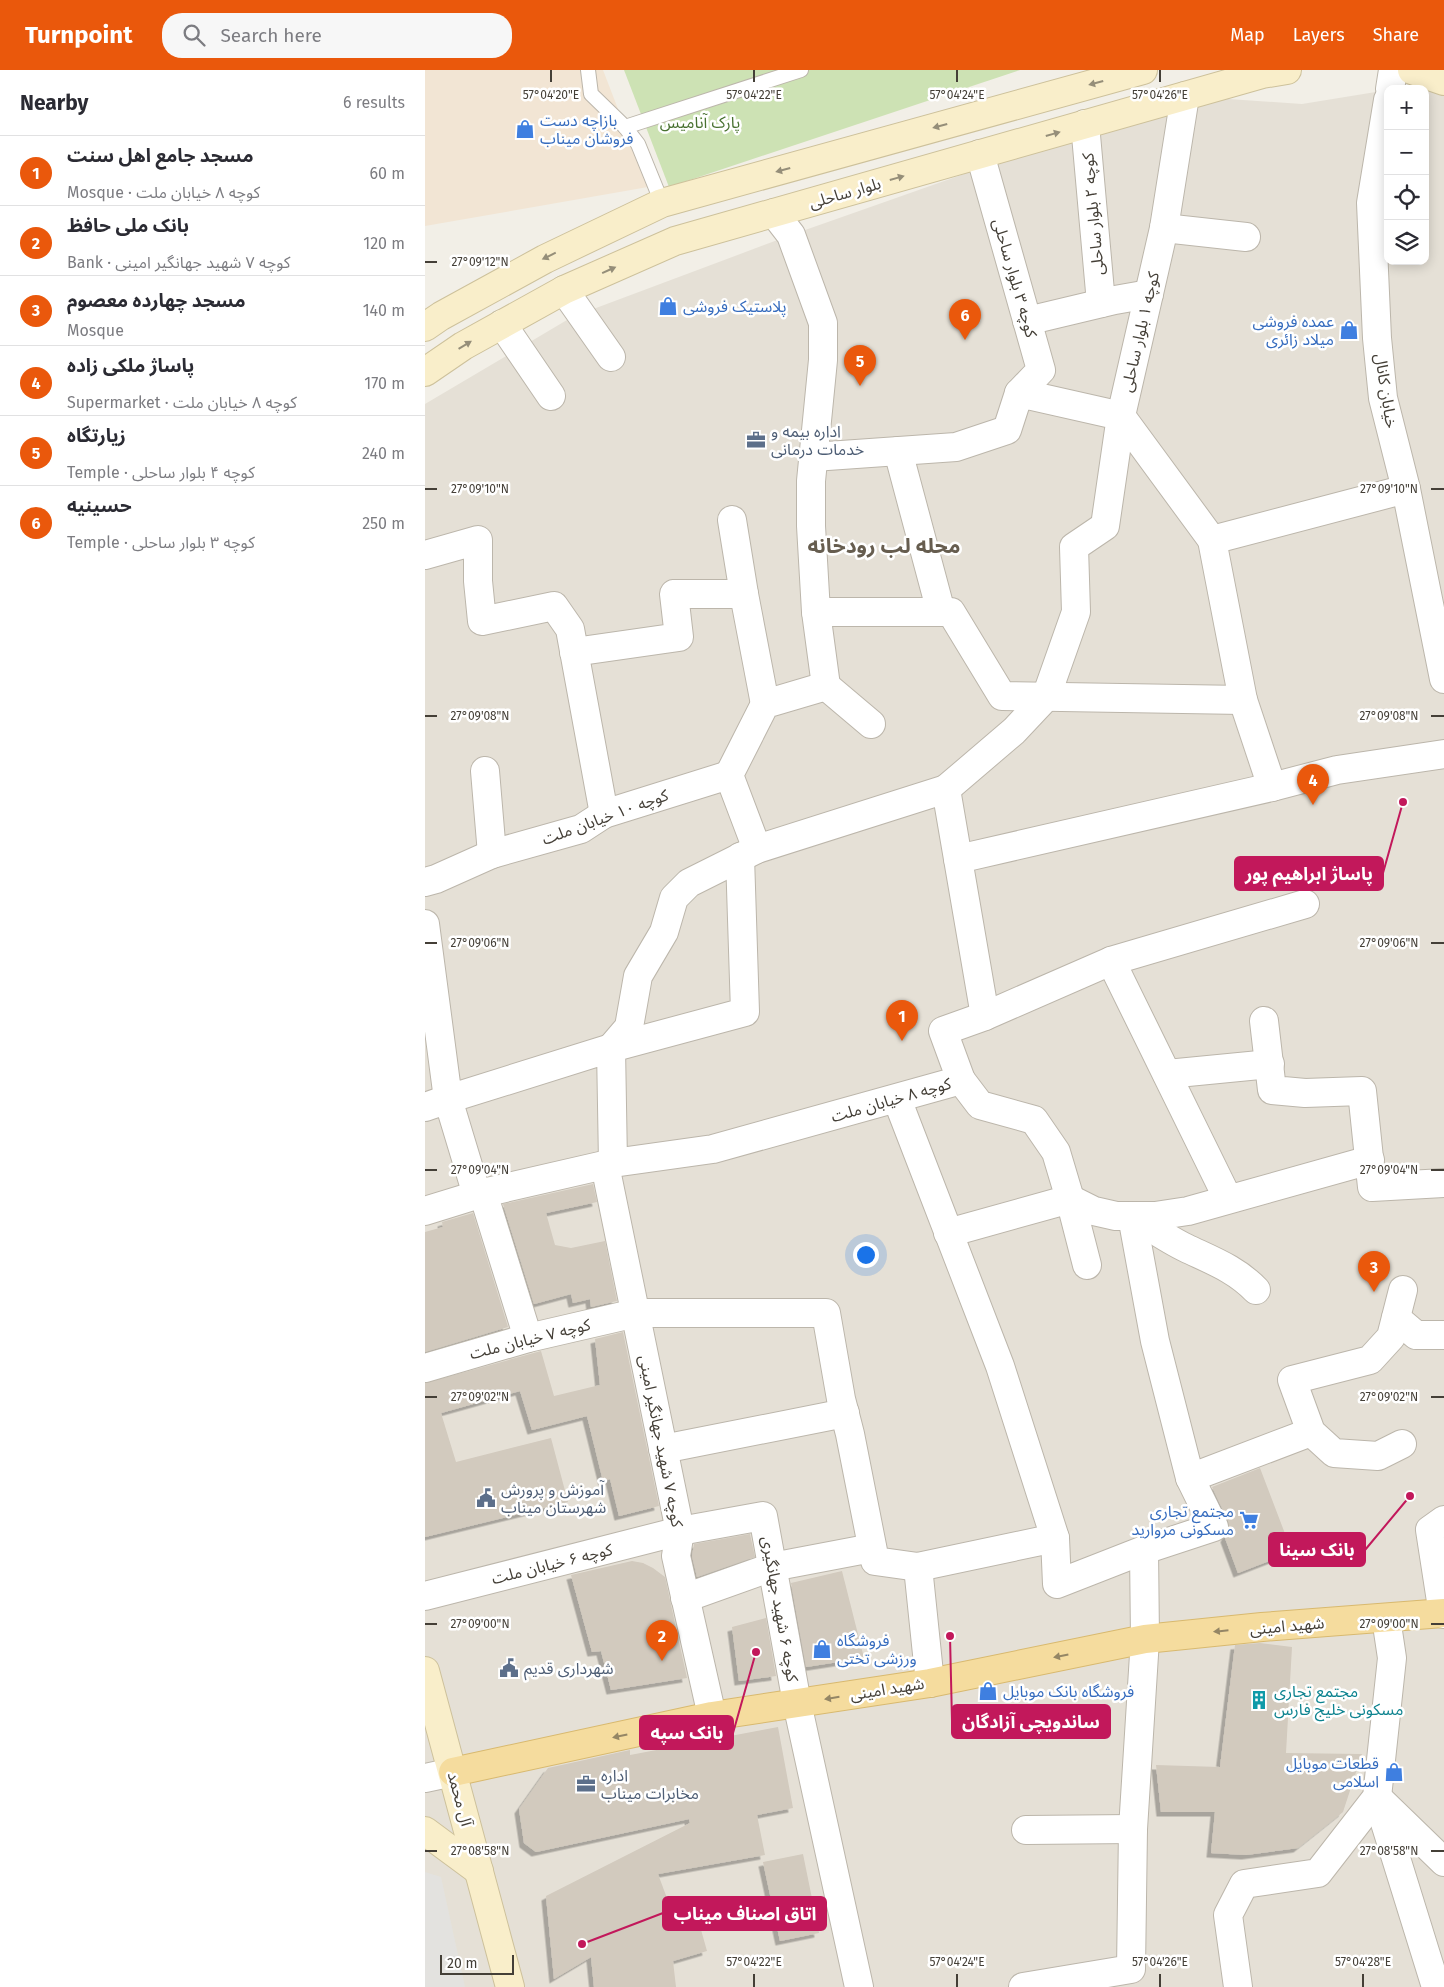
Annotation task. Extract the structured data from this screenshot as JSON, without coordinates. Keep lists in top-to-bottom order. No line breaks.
{"streets":{"main road":["بلوار ساحلی","شهید امینی","آل محمد"],"street":["کوچه ۲ بلوار ساحلی","کوچه ۳ بلوار ساحلی","کوچه ۱ بلوار ساحلی","خیابان کانال","کوچه ۱۰ خیابان ملت","کوچه ۸ خیابان ملت","کوچه ۷ خیابان ملت","کوچه ۷ شهید جهانگیر امینی","کوچه ۶ خیابان ملت","کوچه ۶ شهید جهانگیری"]},"crossings":[["بلوار ساحلی","کوچه ۲ بلوار ساحلی"],["بلوار ساحلی","کوچه ۳ بلوار ساحلی"],["بلوار ساحلی","کوچه ۱ بلوار ساحلی"],["کوچه ۸ خیابان ملت","کوچه ۷ شهید جهانگیر امینی"],["کوچه ۷ خیابان ملت","کوچه ۷ شهید جهانگیر امینی"],["کوچه ۷ شهید جهانگیر امینی","کوچه ۶ خیابان ملت"],["کوچه ۷ شهید جهانگیر امینی","شهید امینی"],["کوچه ۶ خیابان ملت","کوچه ۶ شهید جهانگیری"],["کوچه ۶ شهید جهانگیری","شهید امینی"],["شهید امینی","آل محمد"]],"one_way":["شهید امینی"],"districts":["محله لب رودخانه"],"parks":["پارک آنامیس"],"places":{"shop":["بازاچه دست فروشان میناب","پلاستیک فروشی","عمده فروشی میلاد زائری","فروشگاه ورزشی تختی","فروشگاه بانک موبایل","قطعات موبایل اسلامی"],"office":["اداره بیمه و خدمات درمانی","اداره مخابرات میناب"],"other":["پاساژ ابراهیم پور","بانک سینا","ساندویچی آزادگان","بانک سپه","اتاق اصناف میناب"],"public building":["آموزش و پرورش شهرستان میناب","شهرداری قدیم"],"supermarket":["مجتمع تجاری مسکونی مروارید"],"building":["مجتمع تجاری مسکونی خلیج فارس"]},"scale_bar":"20 m","page":{"header":"Turnpoint","search":"Search here","nav":["Map","Layers","Share"],"heading":["Nearby","6 results"],"map_buttons":["+","−"],"list":[{"mark":"1","name":"مسجد جامع اهل سنت","note":"Mosque · کوچه ۸ خیابان ملت","value":"60 m"},{"mark":"2","name":"بانک ملی حافظ","note":"Bank · کوچه ۷ شهید جهانگیر امینی","value":"120 m"},{"mark":"3","name":"مسجد چهارده معصوم","note":"Mosque","value":"140 m"},{"mark":"4","name":"پاساژ ملکی زاده","note":"Supermarket · کوچه ۸ خیابان ملت","value":"170 m"},{"mark":"5","name":"زیارتگاه","note":"Temple · کوچه ۴ بلوار ساحلی","value":"240 m"},{"mark":"6","name":"حسینیه","note":"Temple · کوچه ۳ بلوار ساحلی","value":"250 m"}],"pins":["6","5","4","1","3","2"],"scale":"20 m"},"coordinates":["57°04'20\"E","57°04'22\"E","57°04'24\"E","57°04'26\"E","27°09'12\"N","27°09'10\"N","27°09'08\"N","27°09'06\"N","27°09'04\"N","27°09'02\"N","27°09'00\"N","27°08'58\"N","57°04'28\"E"]}
